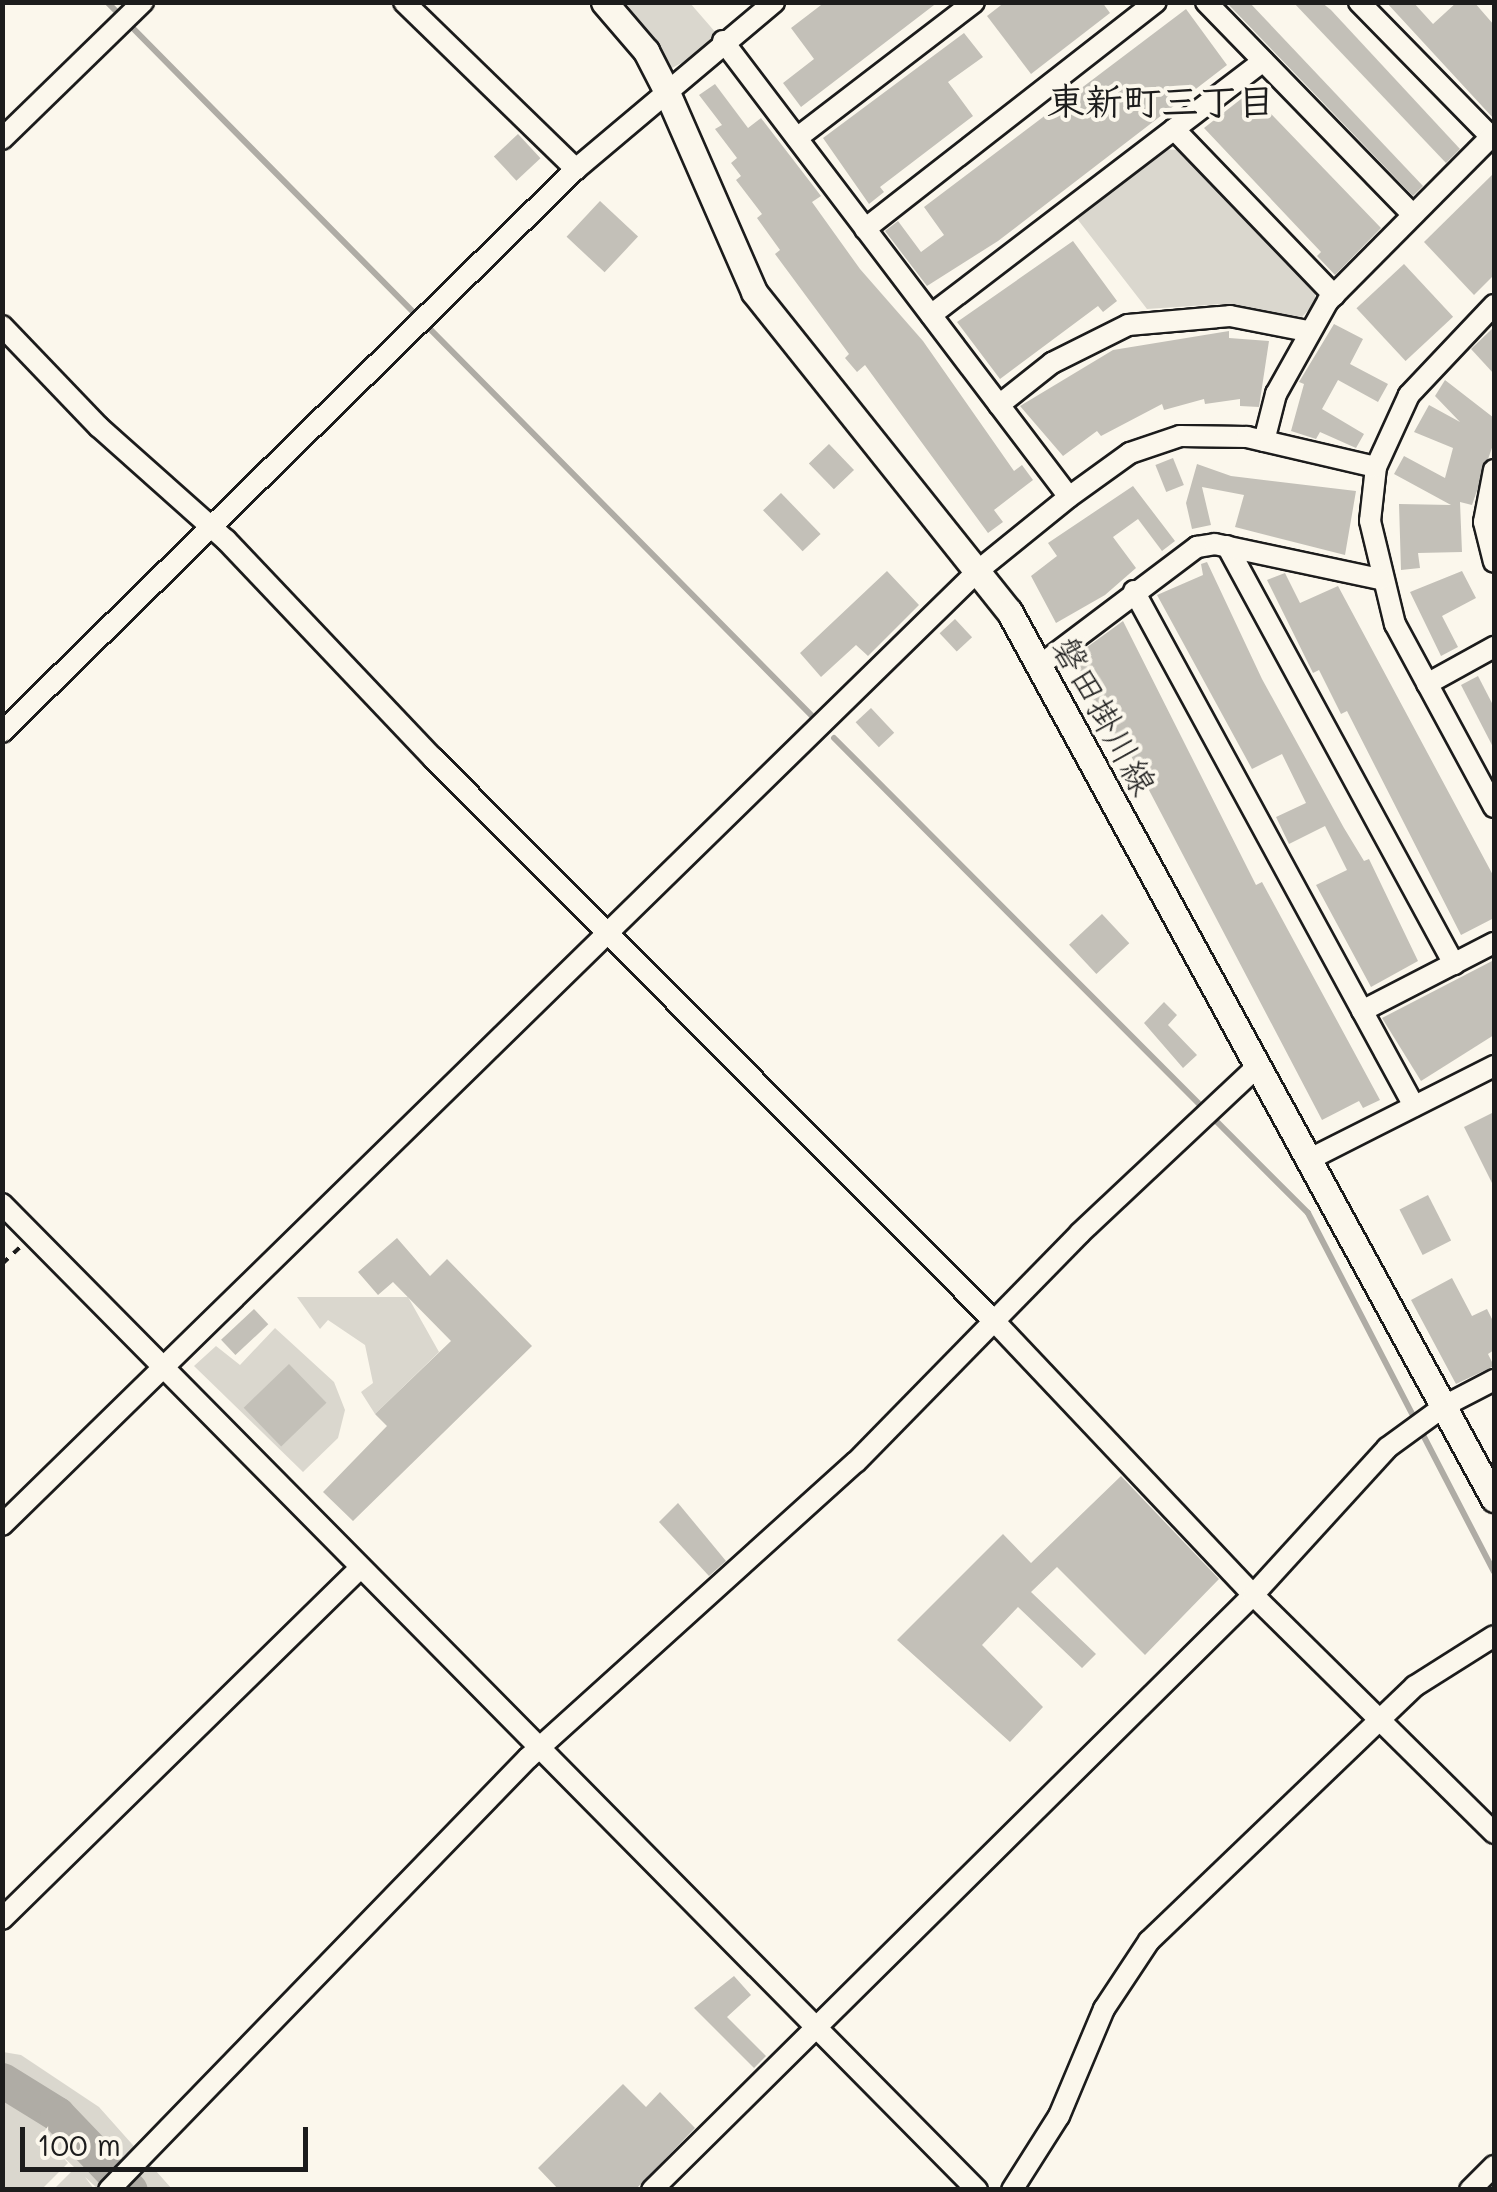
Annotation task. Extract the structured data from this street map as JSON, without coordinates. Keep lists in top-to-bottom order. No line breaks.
{"streets":{"main road":["磐田掛川線"]},"districts":["東新町三丁目"],"scale_bar":"100 m"}
